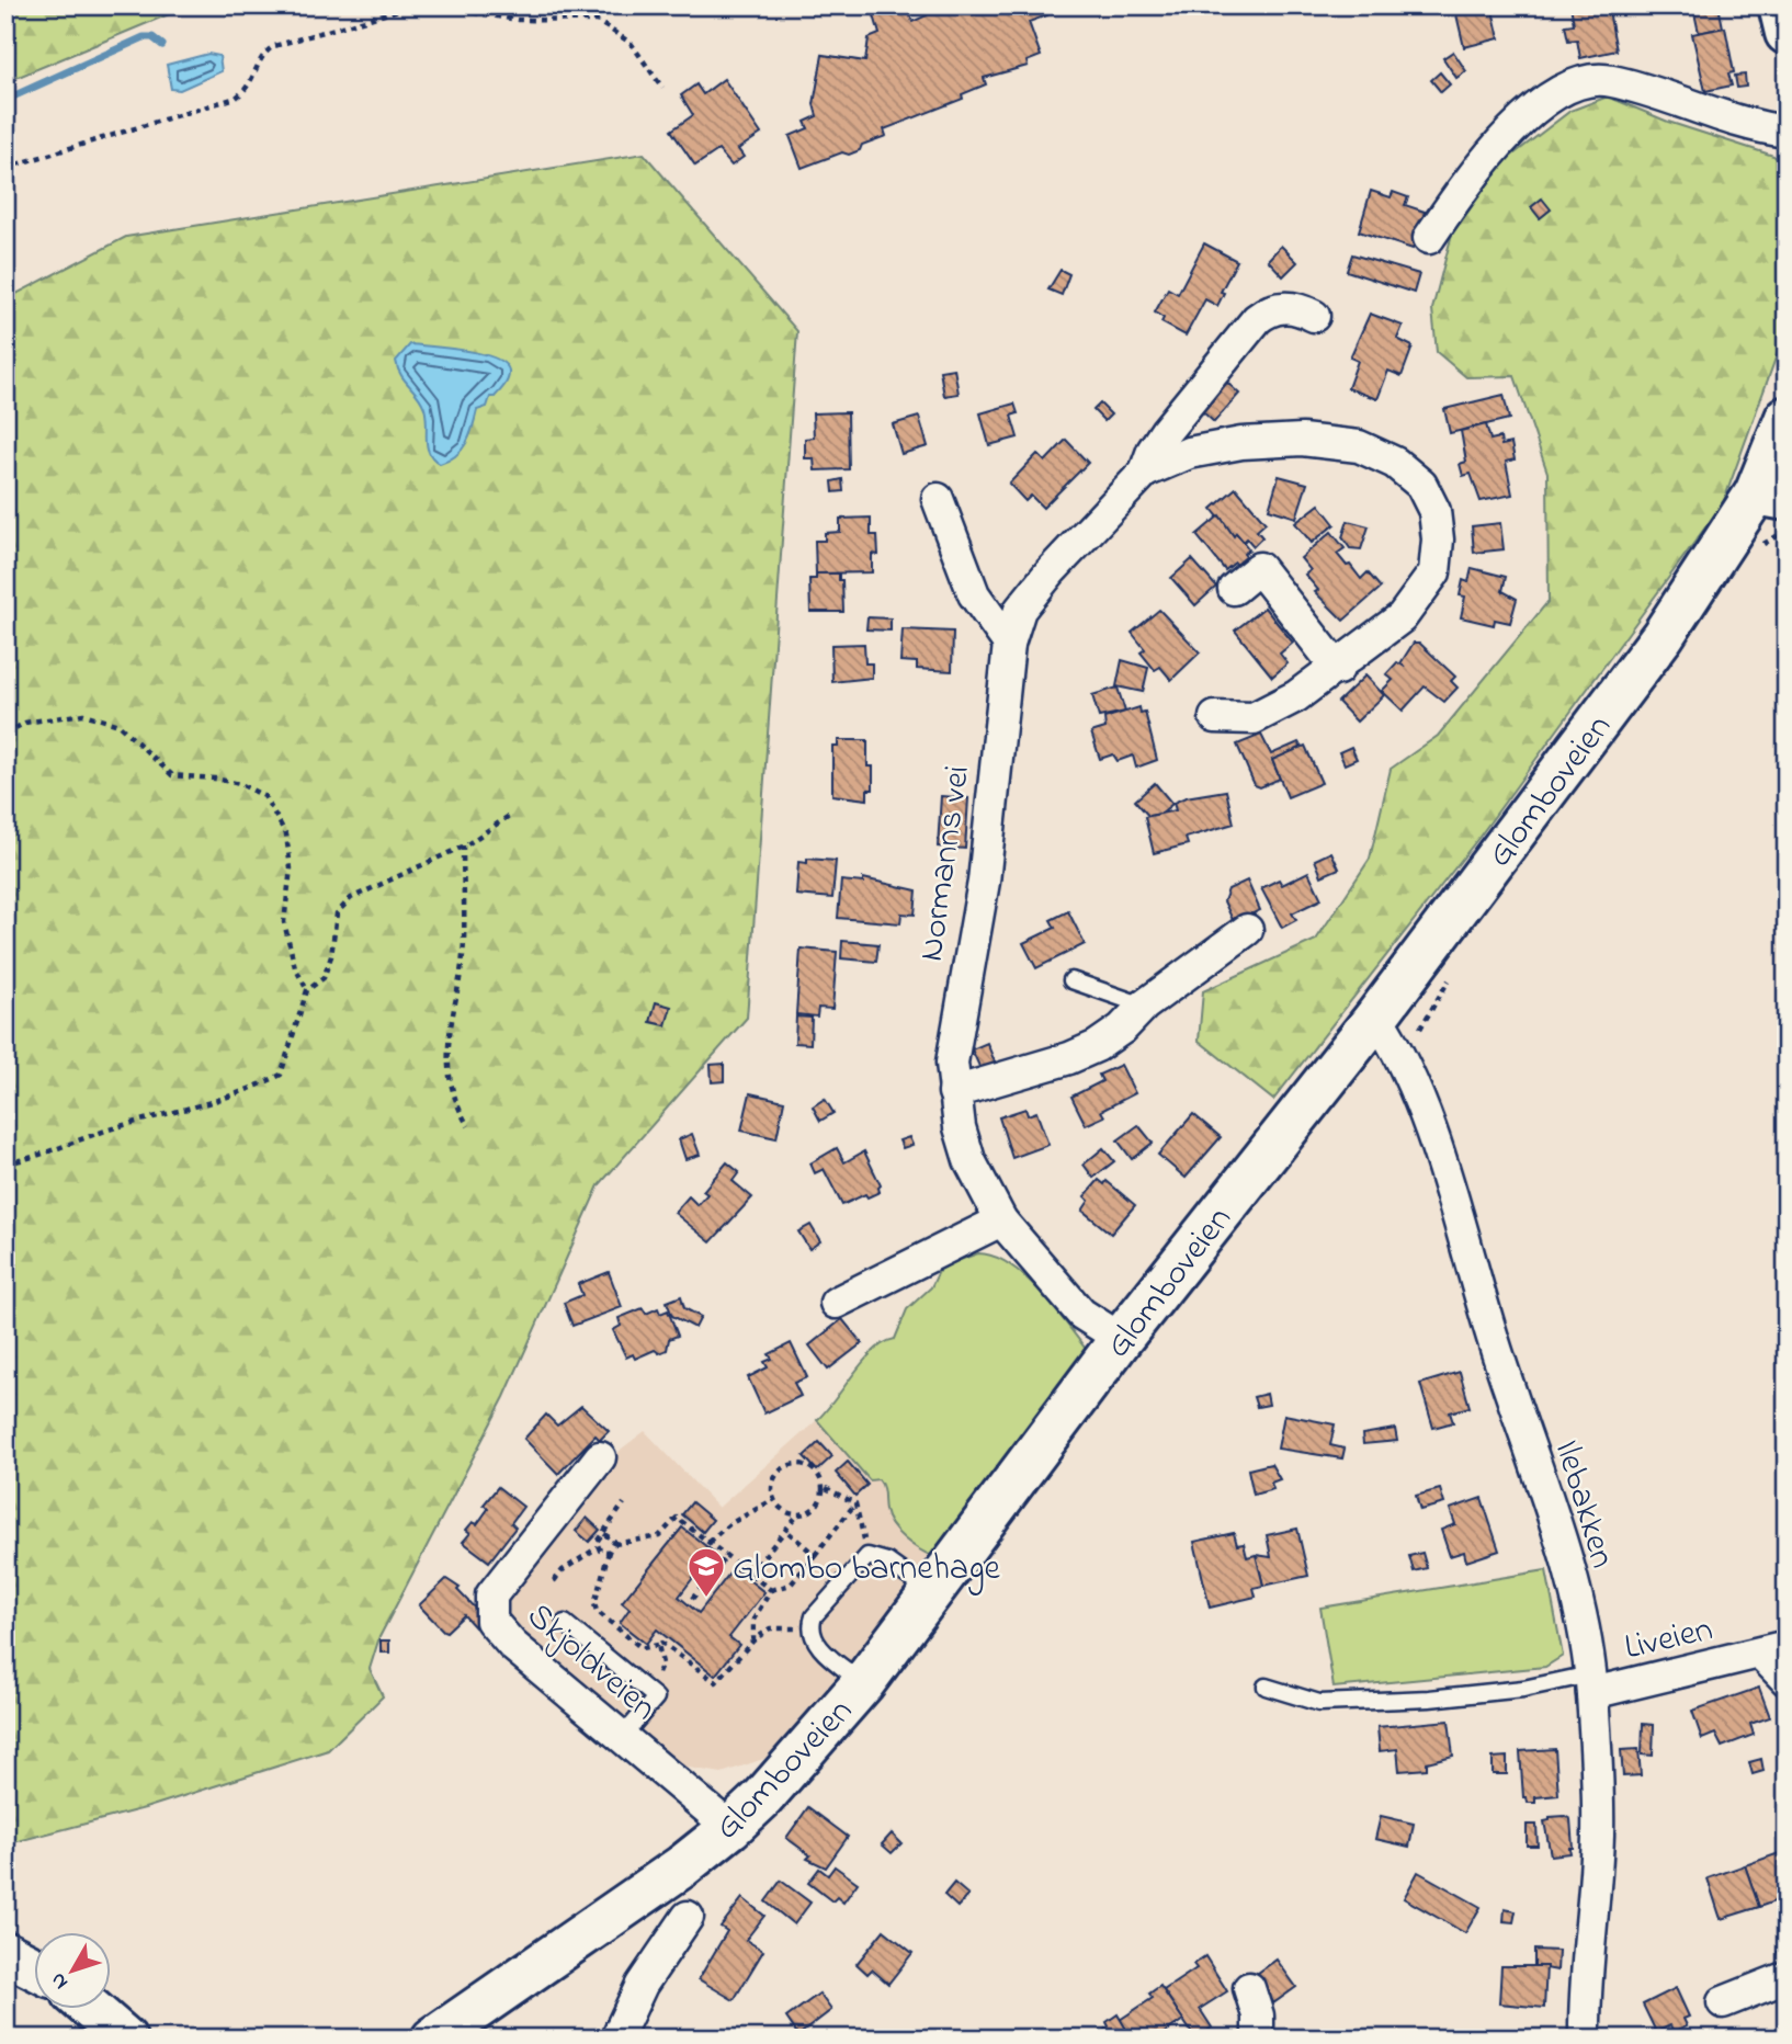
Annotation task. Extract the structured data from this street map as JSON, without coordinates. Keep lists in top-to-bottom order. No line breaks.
{"streets":{"main road":["Glomboveien"],"street":["Normanns vei","Ilebakken","Liveien","Skjoldveien"]},"crossings":[["Glomboveien","Normanns vei"],["Glomboveien","Ilebakken"],["Glomboveien","Skjoldveien"],["Ilebakken","Liveien"]],"places":{"school or university":["Glombo barnehage"]},"north":"bottom left"}
